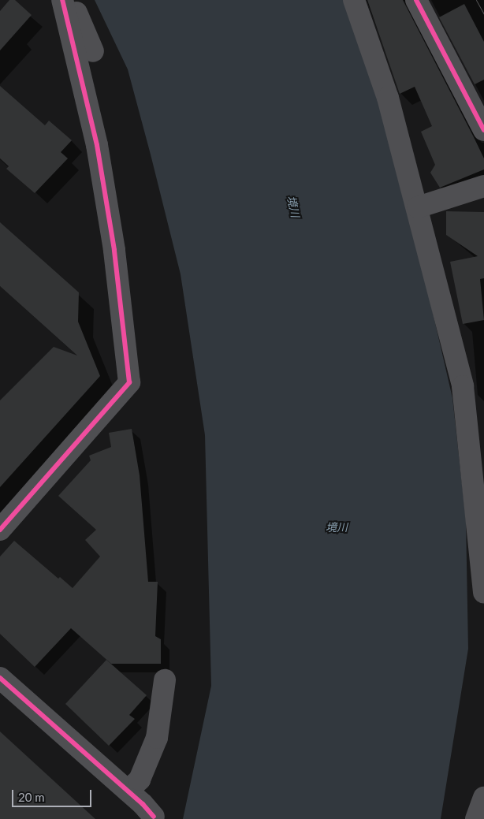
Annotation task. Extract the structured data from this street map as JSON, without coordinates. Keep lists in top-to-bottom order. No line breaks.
{"water":["境川"],"scale_bar":"20 m"}
